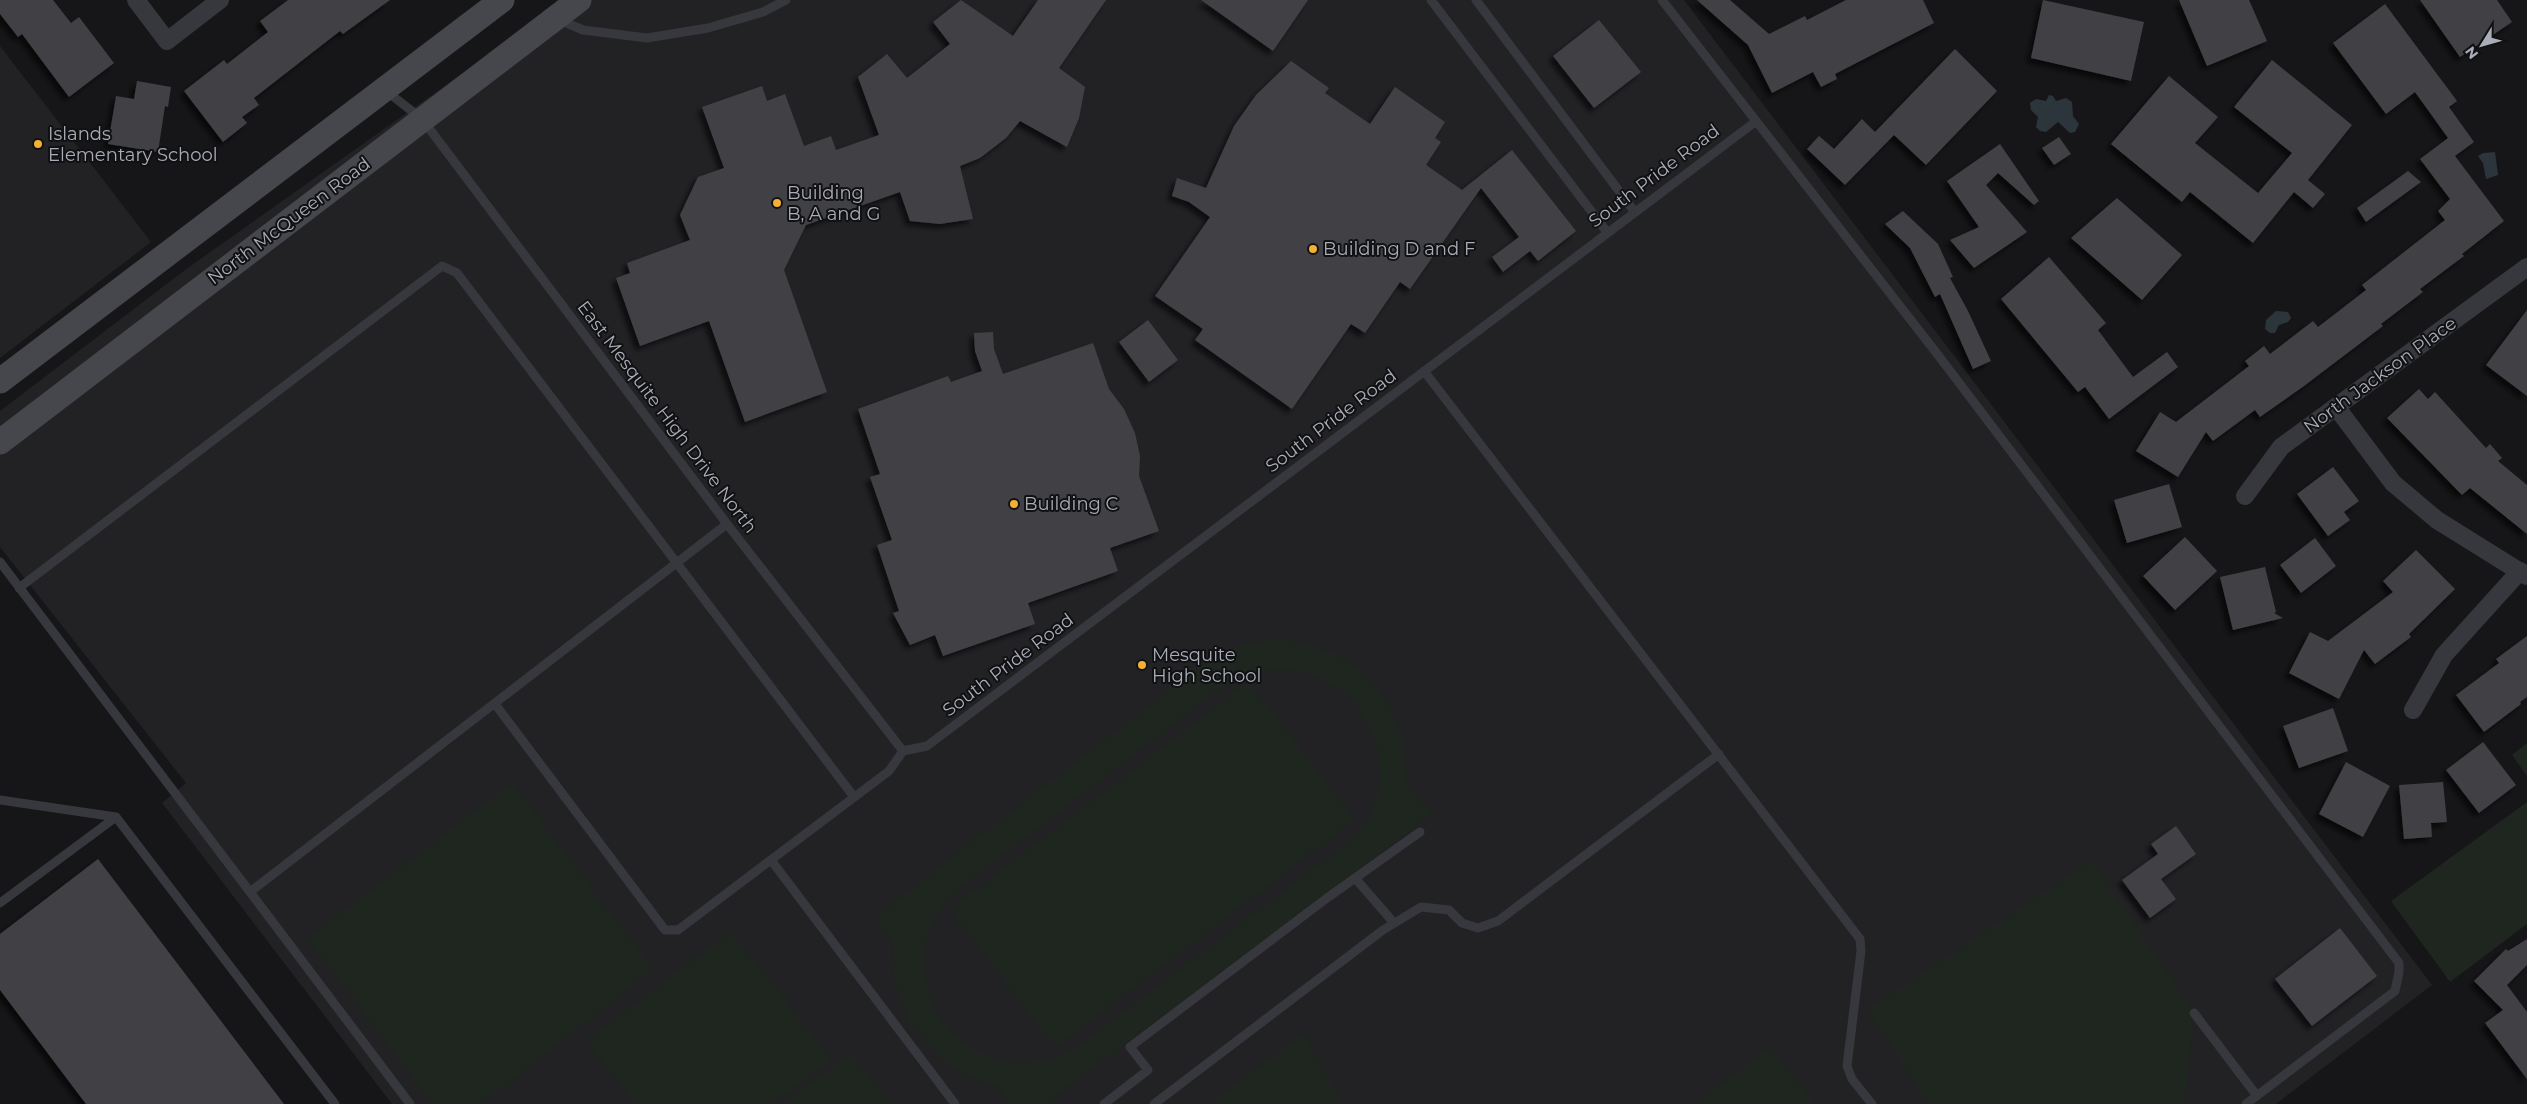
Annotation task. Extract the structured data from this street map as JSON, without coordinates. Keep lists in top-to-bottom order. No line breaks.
{"streets":{"main road":["North McQueen Road"],"street":["North Jackson Place"],"lane":["South Pride Road","East Mesquite High Drive North"]},"crossings":[["South Pride Road","East Mesquite High Drive North"],["North McQueen Road","East Mesquite High Drive North"]],"places":["Islands Elementary School","Building B, A and G","Building D and F","Building C","Mesquite High School"],"north":"bottom left"}
